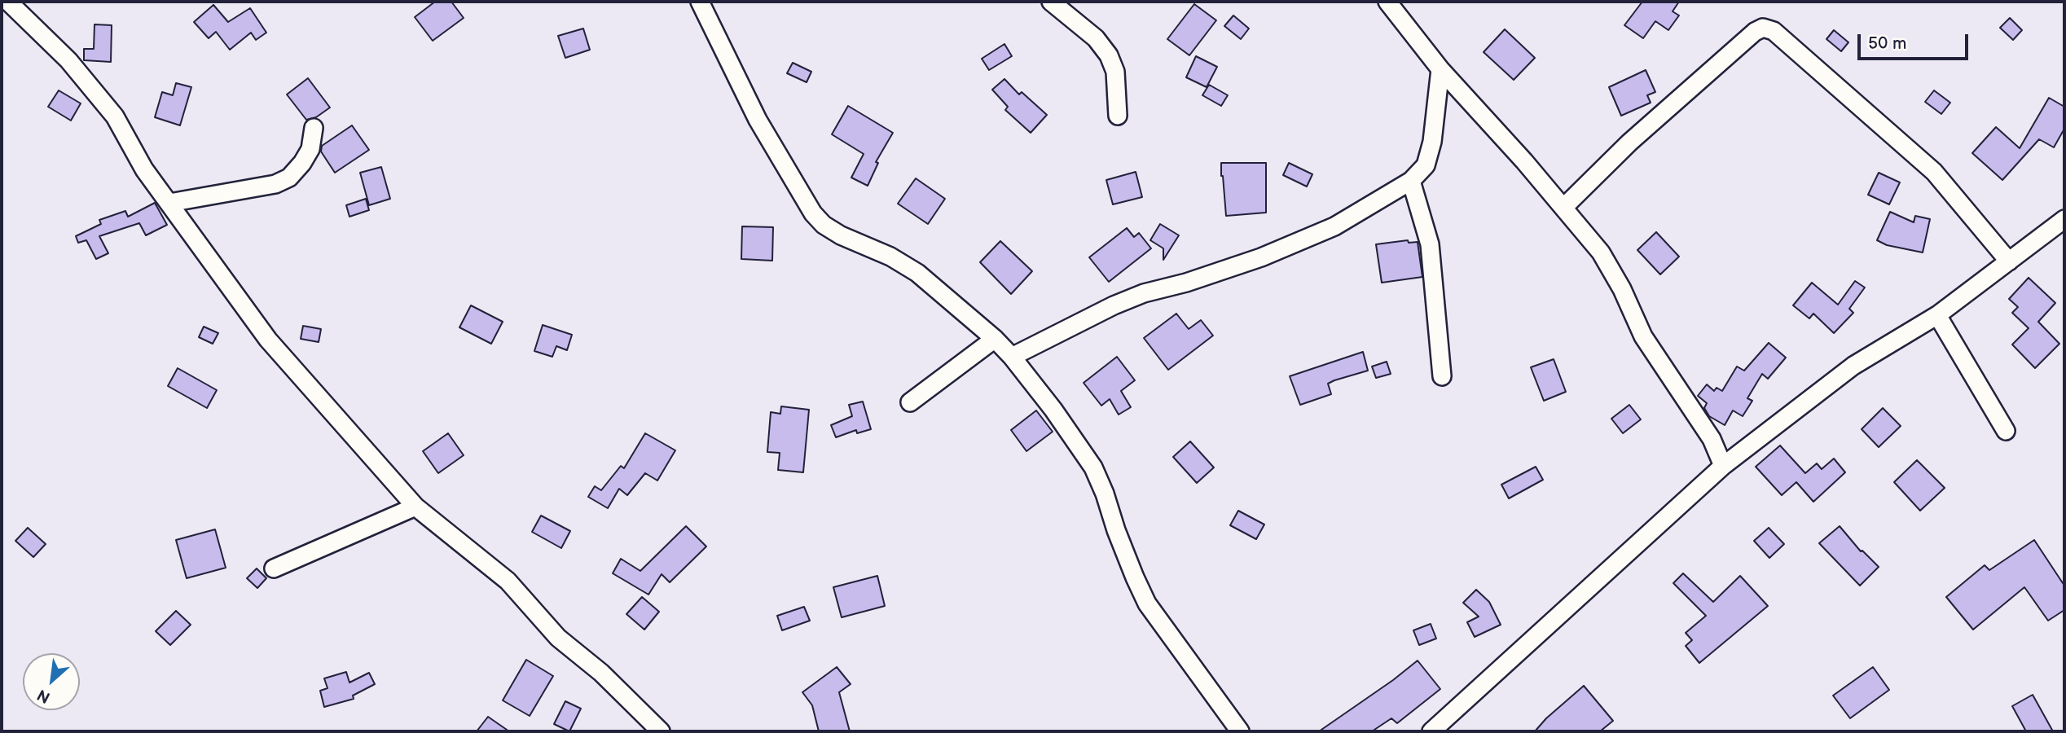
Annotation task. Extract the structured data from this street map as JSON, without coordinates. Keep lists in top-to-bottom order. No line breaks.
{"scale_bar":"50 m","north":"bottom left"}
